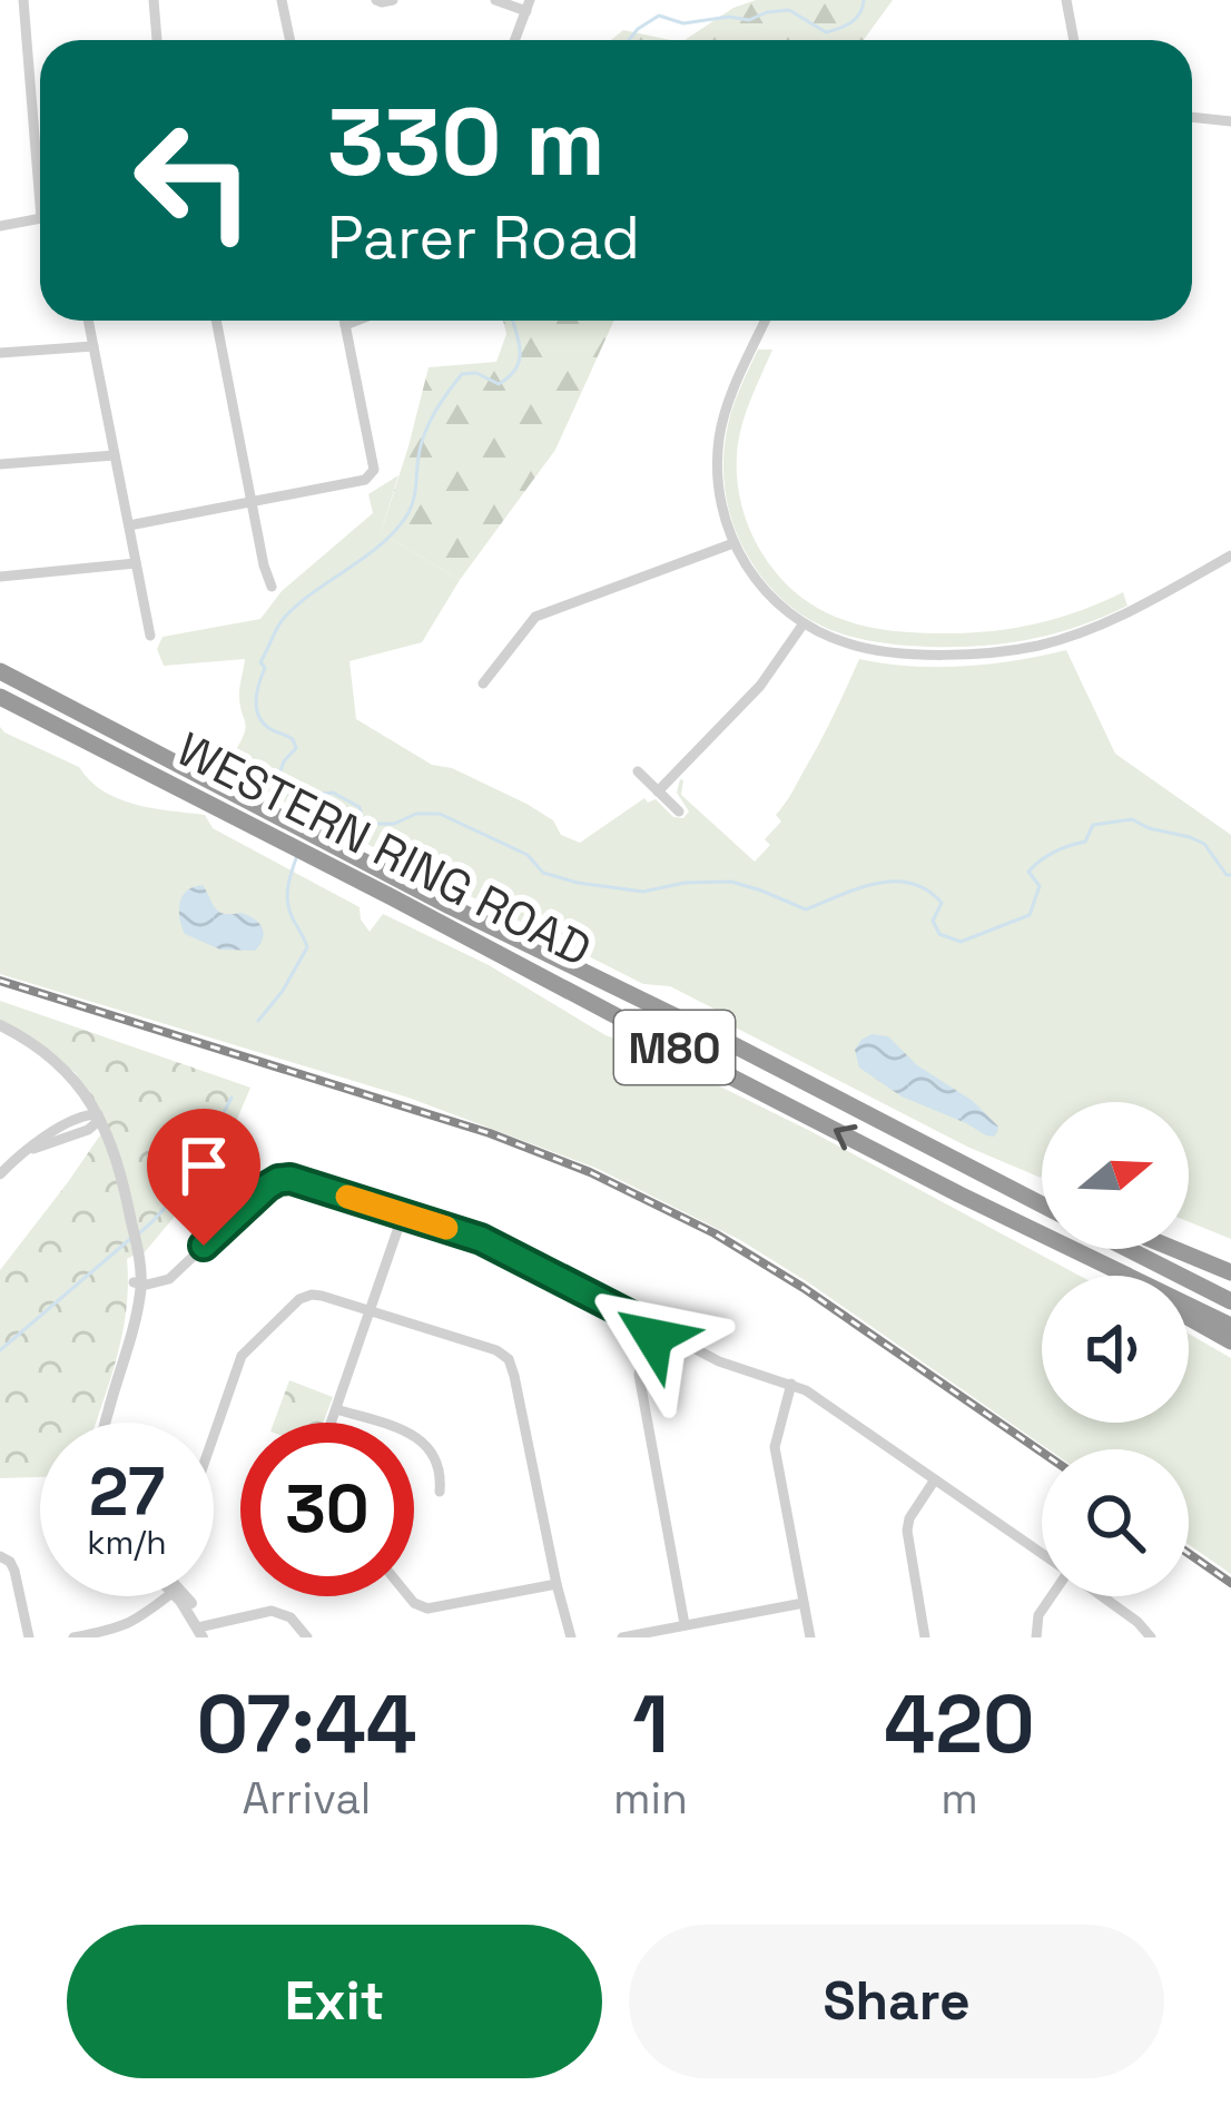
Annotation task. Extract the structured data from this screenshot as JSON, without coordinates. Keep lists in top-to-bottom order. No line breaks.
{"streets":{"highway":["WESTERN RING ROAD","M80"]},"north":"right","page":{"turn":["330 m","Parer Road"],"speed":"27 km/h","limit":"30","eta":["07:44","Arrival","1","min","420","m"],"buttons":["Exit","Share"]}}
